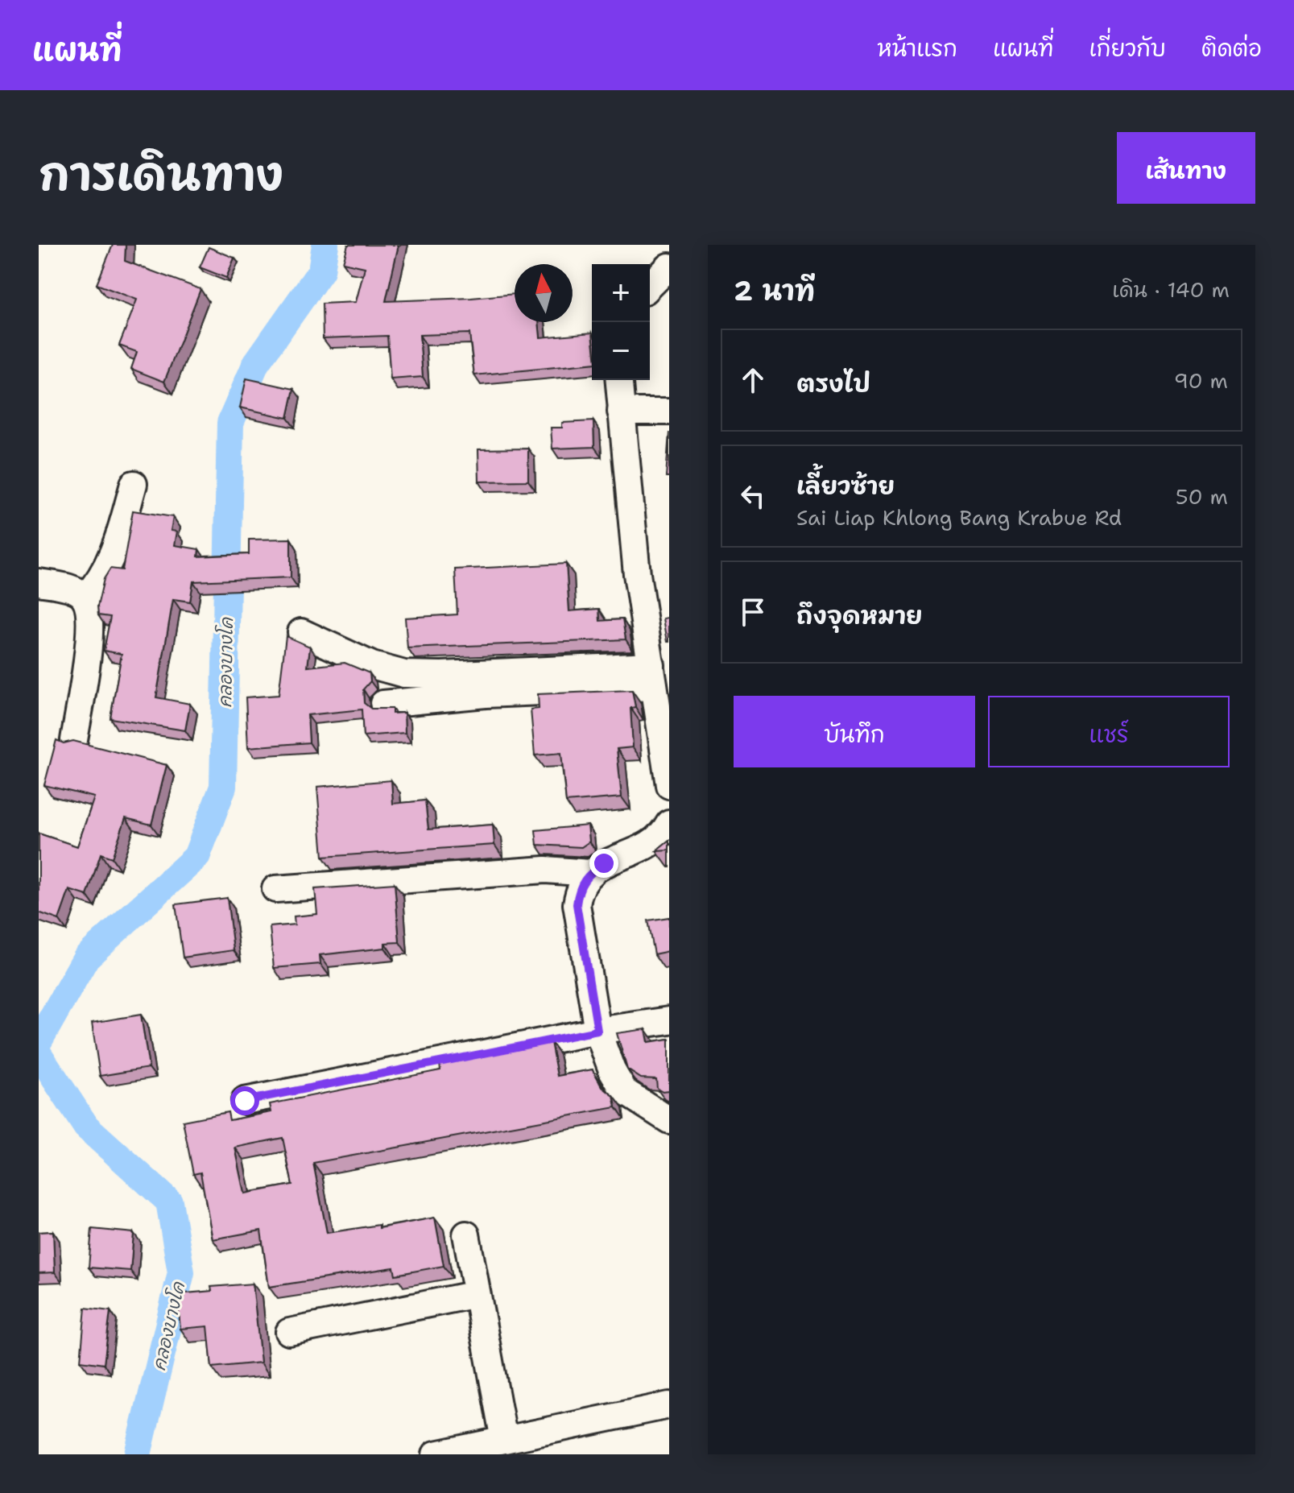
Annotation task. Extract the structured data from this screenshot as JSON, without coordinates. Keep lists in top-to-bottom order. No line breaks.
{"water":["คลองบางโค"],"north":"top","page":{"header":"แผนที่","nav":["หน้าแรก","แผนที่","เกี่ยวกับ","ติดต่อ"],"title":"การเดินทาง","buttons":["เส้นทาง",["บันทึก","แชร์"]],"heading":["2 นาที","เดิน · 140 m"],"map_buttons":["+","−"],"list":[["ตรงไป","90 m"],["เลี้ยวซ้าย","Sai Liap Khlong Bang Krabue Rd","50 m"],"ถึงจุดหมาย"]}}
